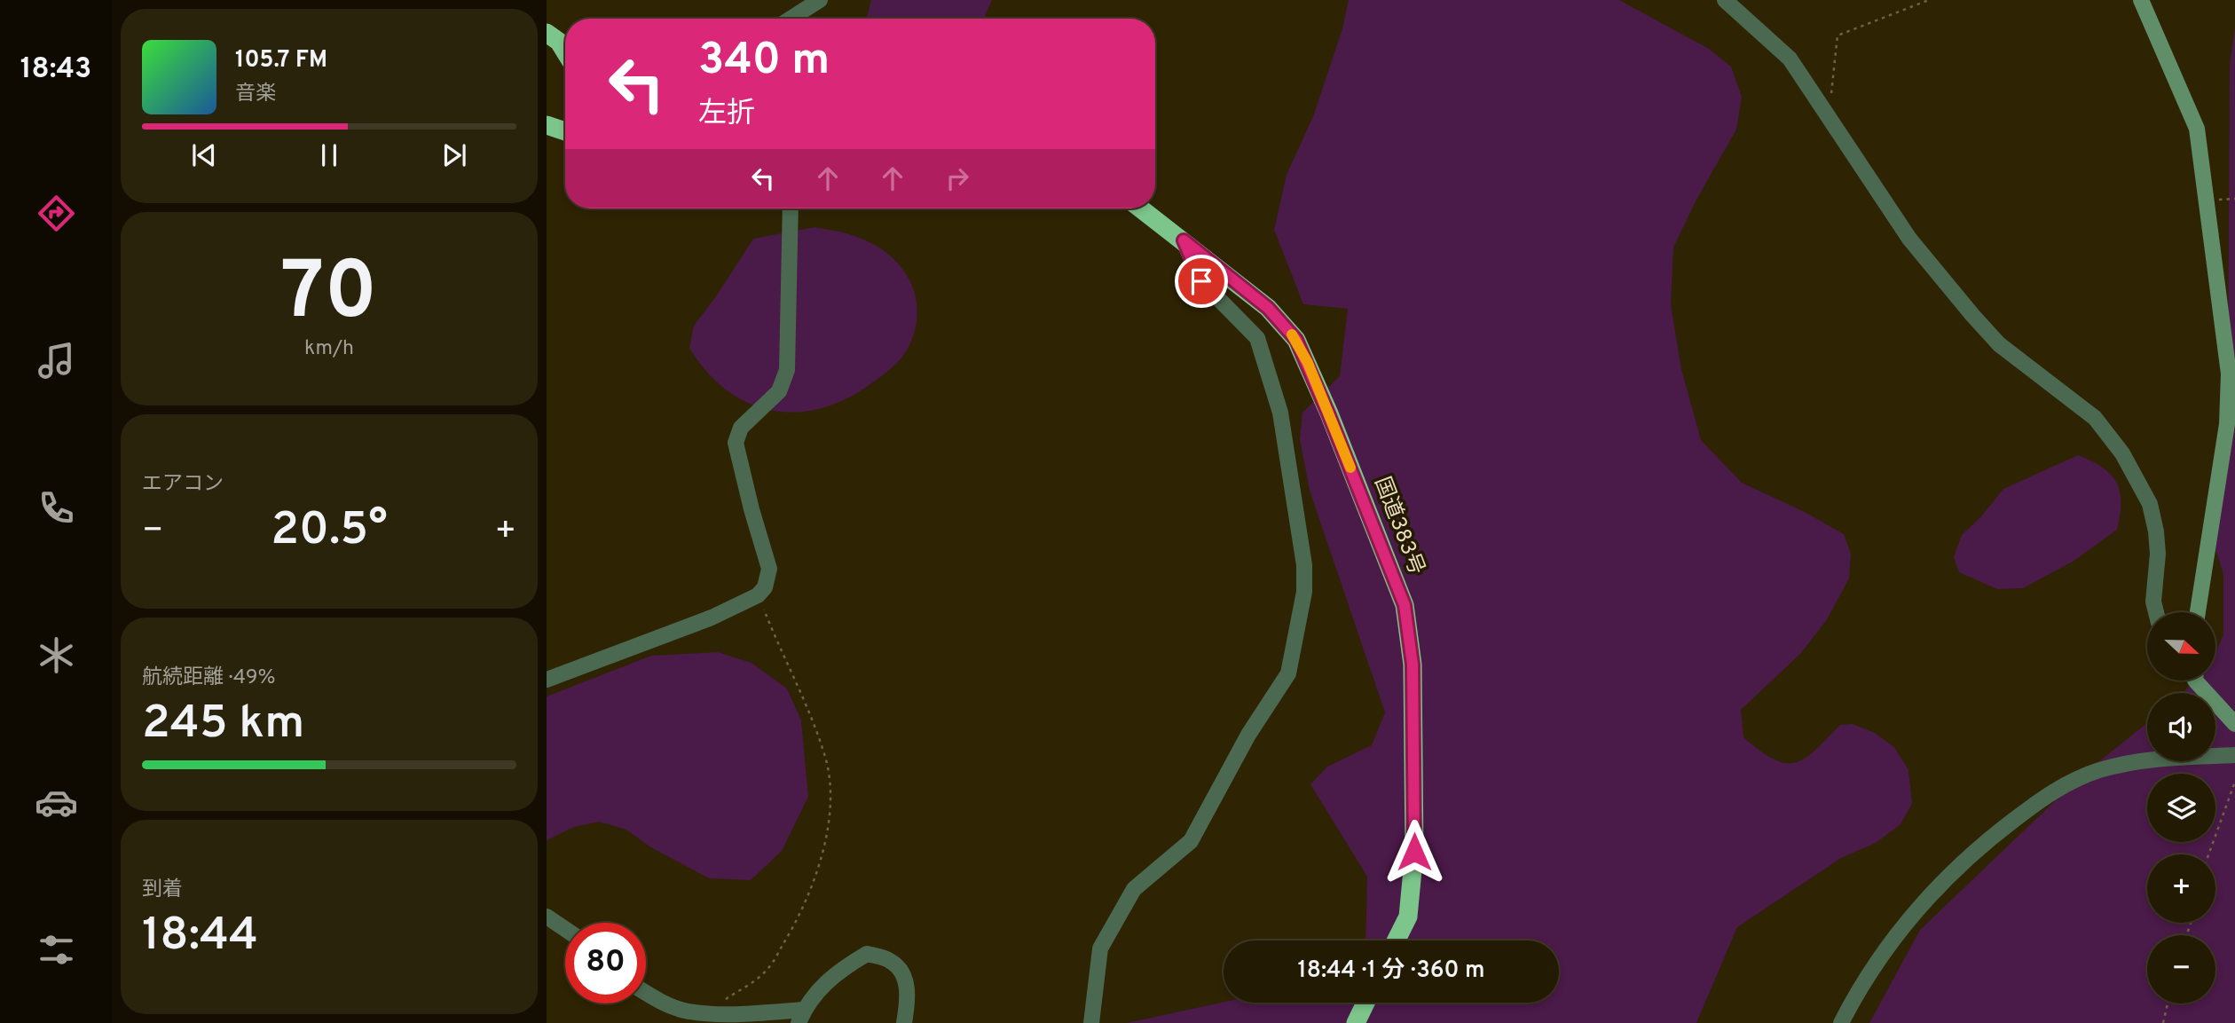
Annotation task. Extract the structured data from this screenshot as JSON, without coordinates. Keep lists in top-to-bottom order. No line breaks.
{"streets":{"highway":["国道383号"]},"north":"right","page":{"tabs":"18:43","turn":["340 m","左折"],"song":["105.7 FM","音楽"],"tile":[["70","km/h"],"エアコン",["航続距離 · 49%","245 km"],["到着","18:44"]],"heat":["−","20.5°","+"],"map_buttons":["+","−"],"limit":"80","trip":"18:44 · 1 分 · 360 m"}}
